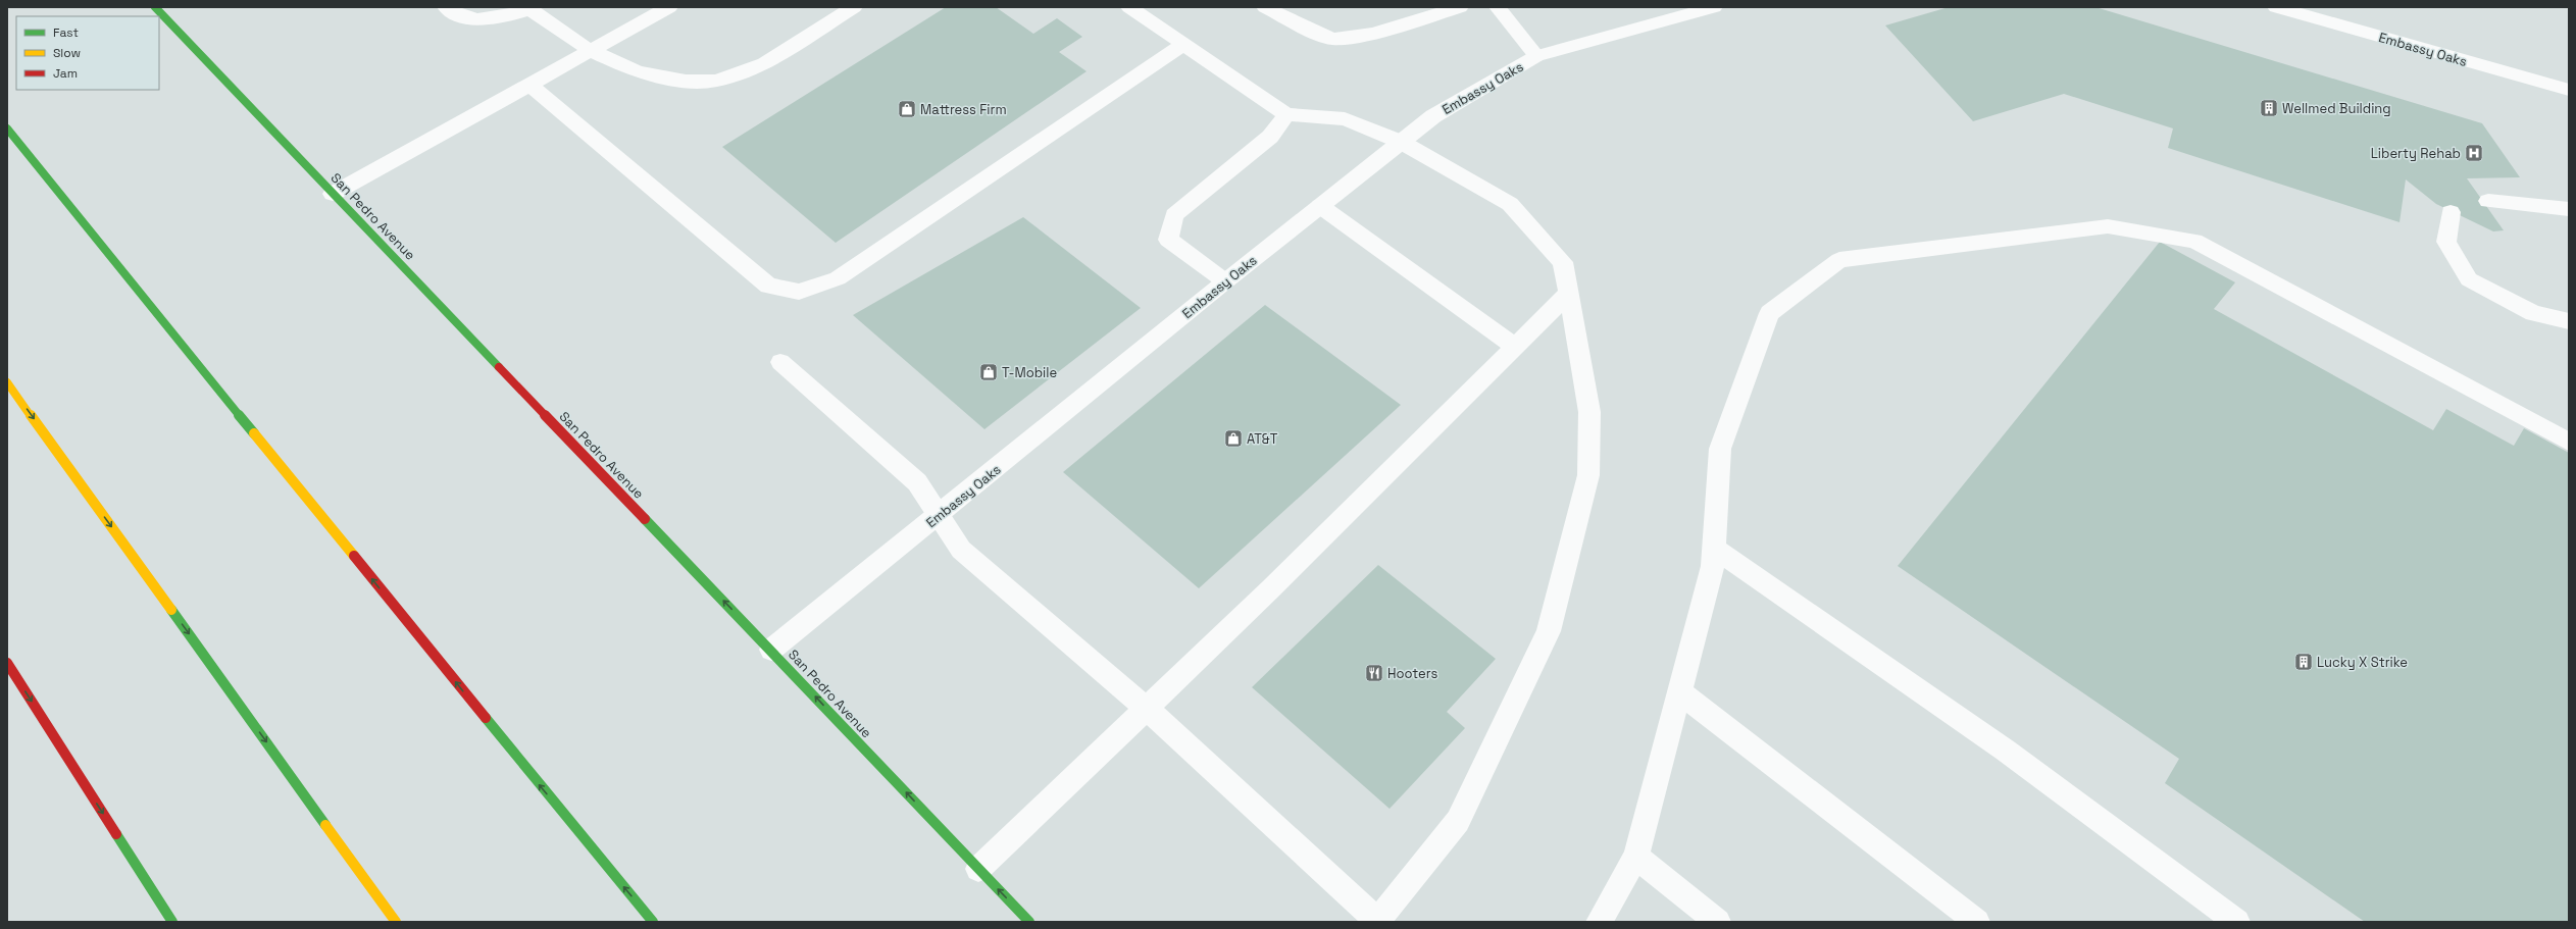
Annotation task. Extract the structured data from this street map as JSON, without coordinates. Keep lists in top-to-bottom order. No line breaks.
{"streets":{"main road":["San Pedro Avenue"],"street":["Embassy Oaks"]},"crossings":[["Embassy Oaks","San Pedro Avenue"]],"one_way":["San Pedro Avenue"],"places":{"building":["Wellmed Building","Lucky X Strike"],"shop":["Mattress Firm","T-Mobile","AT&T"],"hospital":["Liberty Rehab"],"restaurant":["Hooters"]},"legend":["Fast","Slow","Jam"]}
